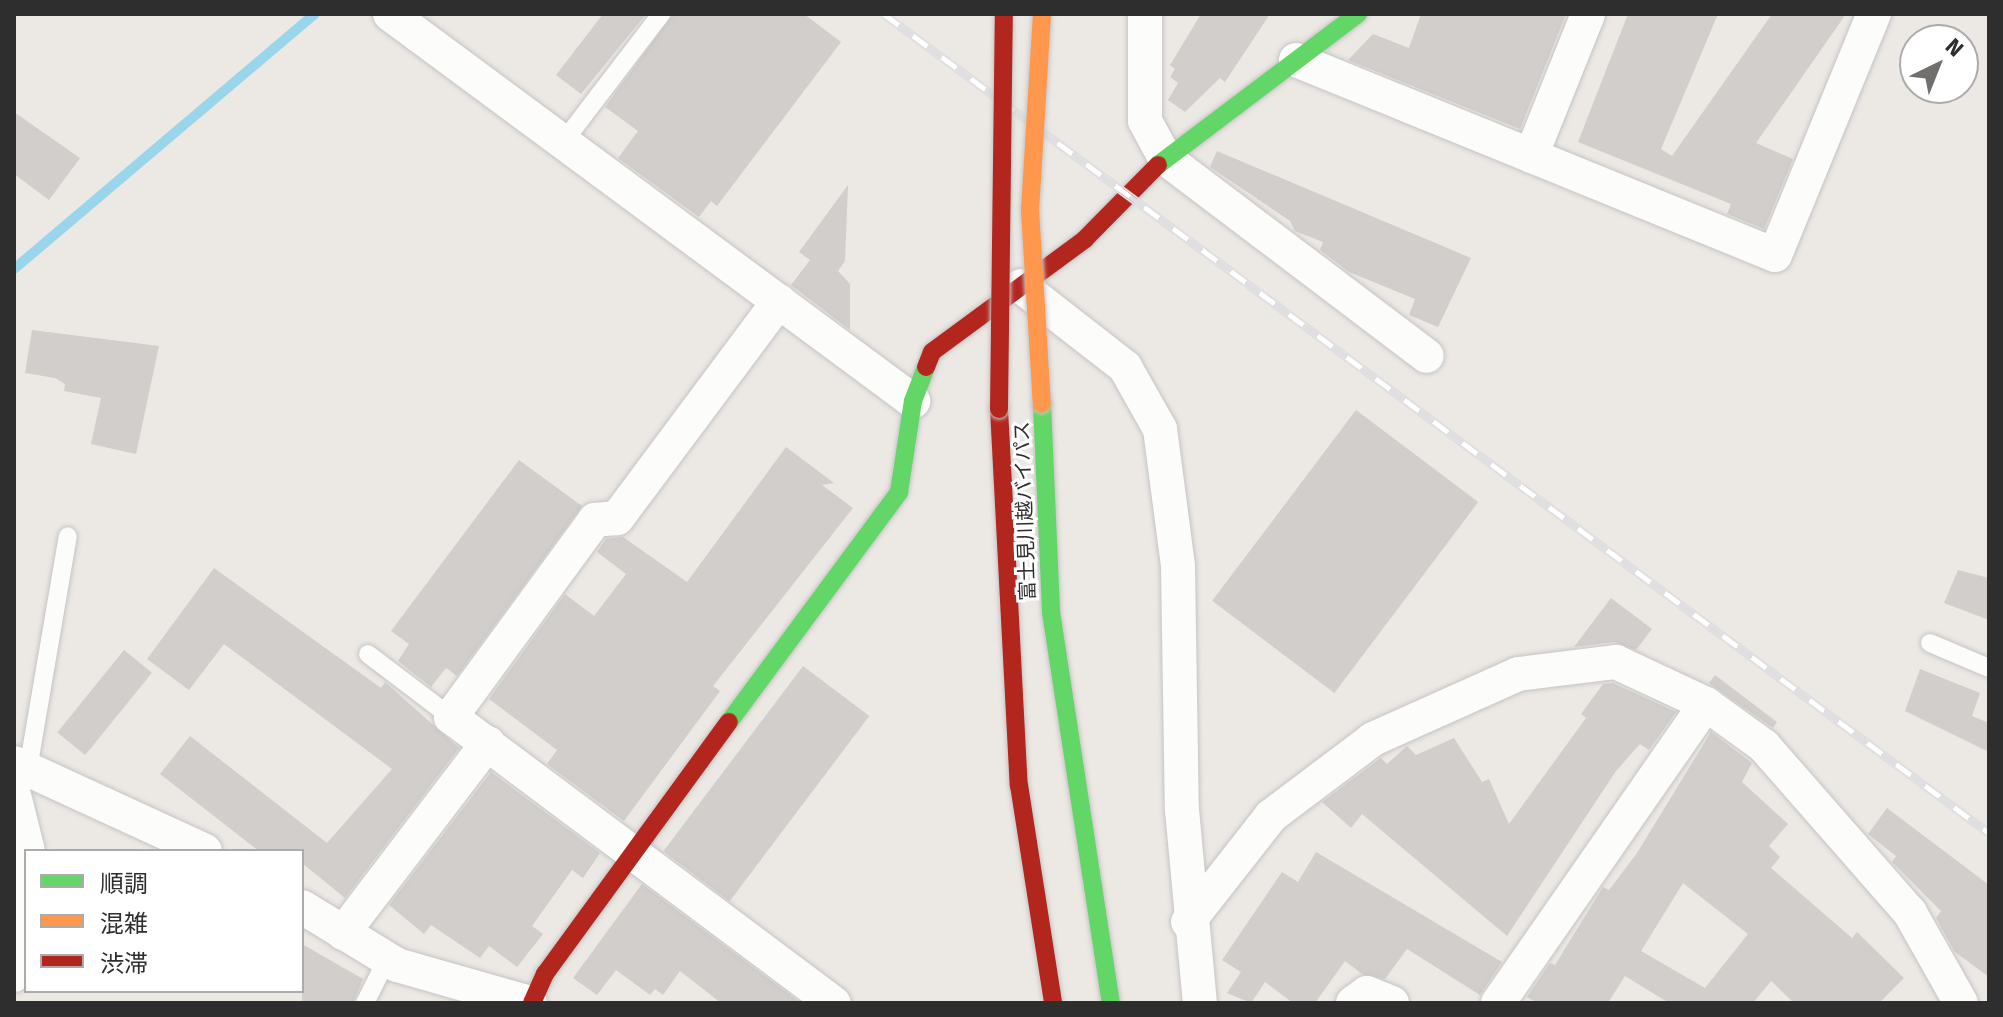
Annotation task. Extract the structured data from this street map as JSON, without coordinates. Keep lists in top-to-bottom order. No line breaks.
{"streets":{"main road":["富士見川越バイパス"]},"legend":["順調","混雑","渋滞"],"north":"top right"}
